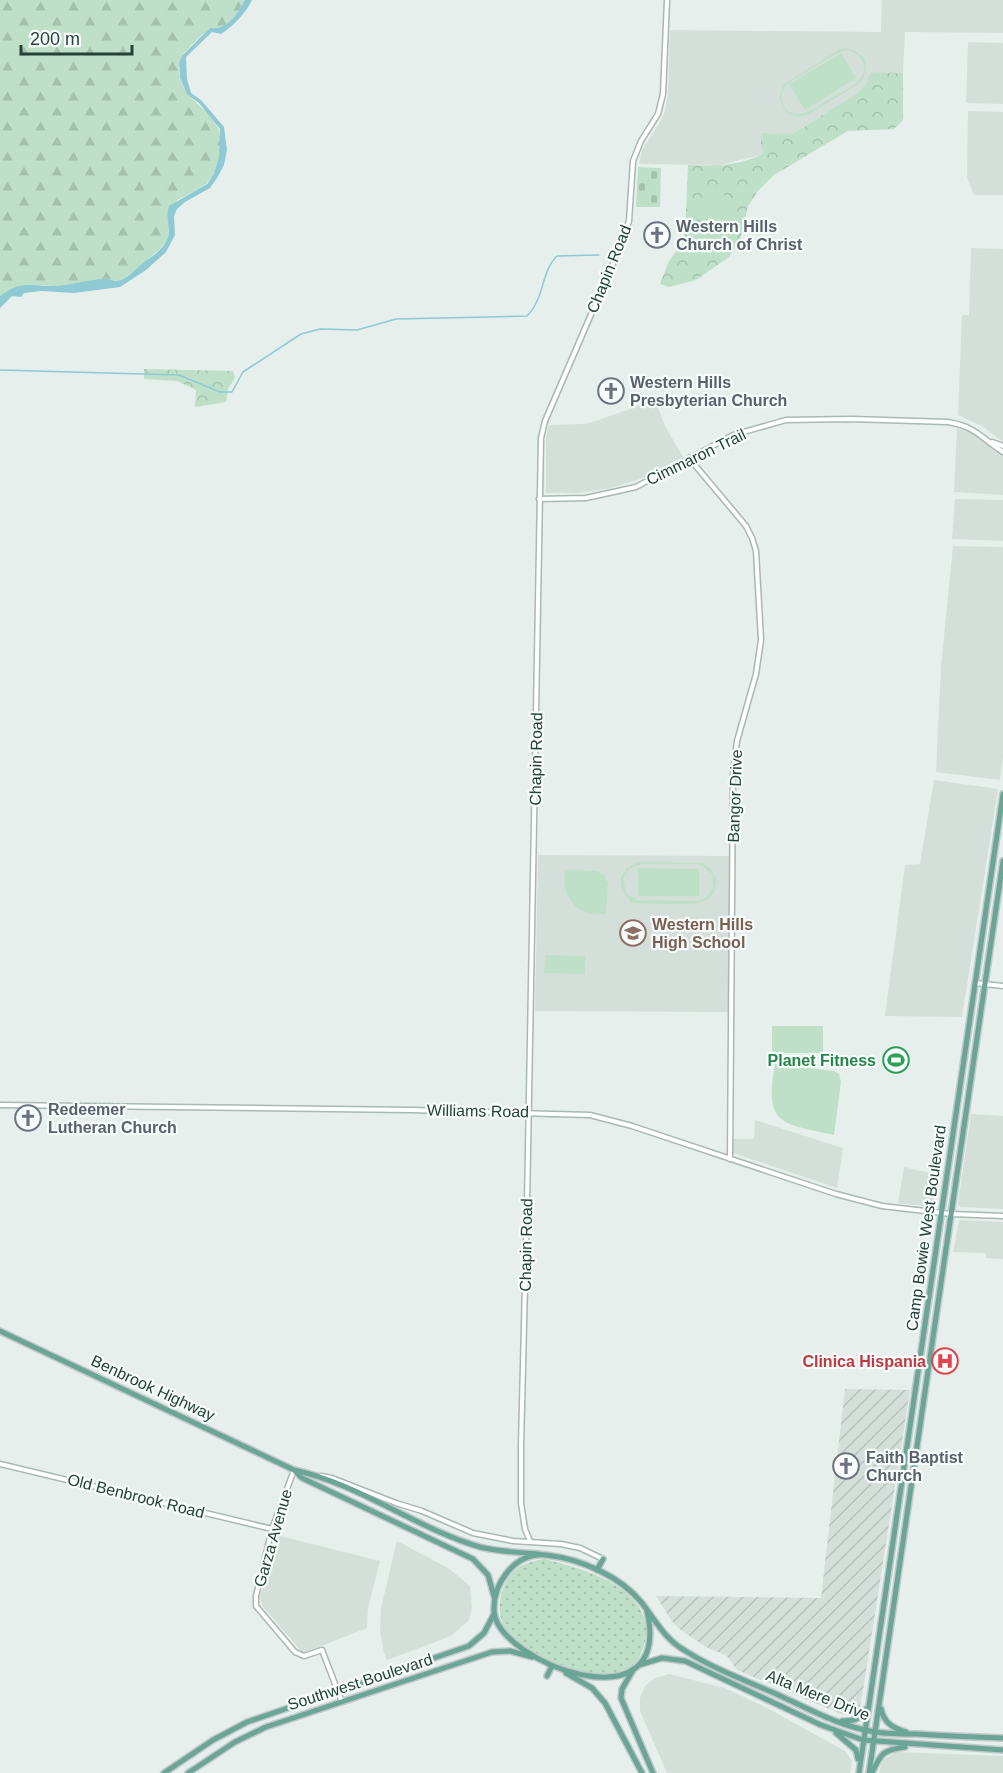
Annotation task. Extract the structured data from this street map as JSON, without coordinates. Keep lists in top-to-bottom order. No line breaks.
{"streets":{"main road":["Camp Bowie West Boulevard","Benbrook Highway","Southwest Boulevard","Alta Mere Drive"],"street":["Chapin Road","Cimmaron Trail","Bangor Drive","Williams Road","Old Benbrook Road","Garza Avenue"]},"crossings":[["Chapin Road","Cimmaron Trail"],["Chapin Road","Williams Road"],["Chapin Road","Benbrook Highway"],["Cimmaron Trail","Bangor Drive"],["Bangor Drive","Williams Road"],["Williams Road","Camp Bowie West Boulevard"],["Camp Bowie West Boulevard","Alta Mere Drive"],["Benbrook Highway","Garza Avenue"],["Benbrook Highway","Southwest Boulevard"],["Benbrook Highway","Alta Mere Drive"],["Old Benbrook Road","Garza Avenue"],["Garza Avenue","Southwest Boulevard"],["Southwest Boulevard","Alta Mere Drive"]],"places":{"church":["Western Hills Church of Christ","Western Hills Presbyterian Church","Redeemer Lutheran Church","Faith Baptist Church"],"school or university":["Western Hills High School"],"sports":["Planet Fitness"],"hospital":["Clinica Hispania"]},"scale_bar":"200 m"}
